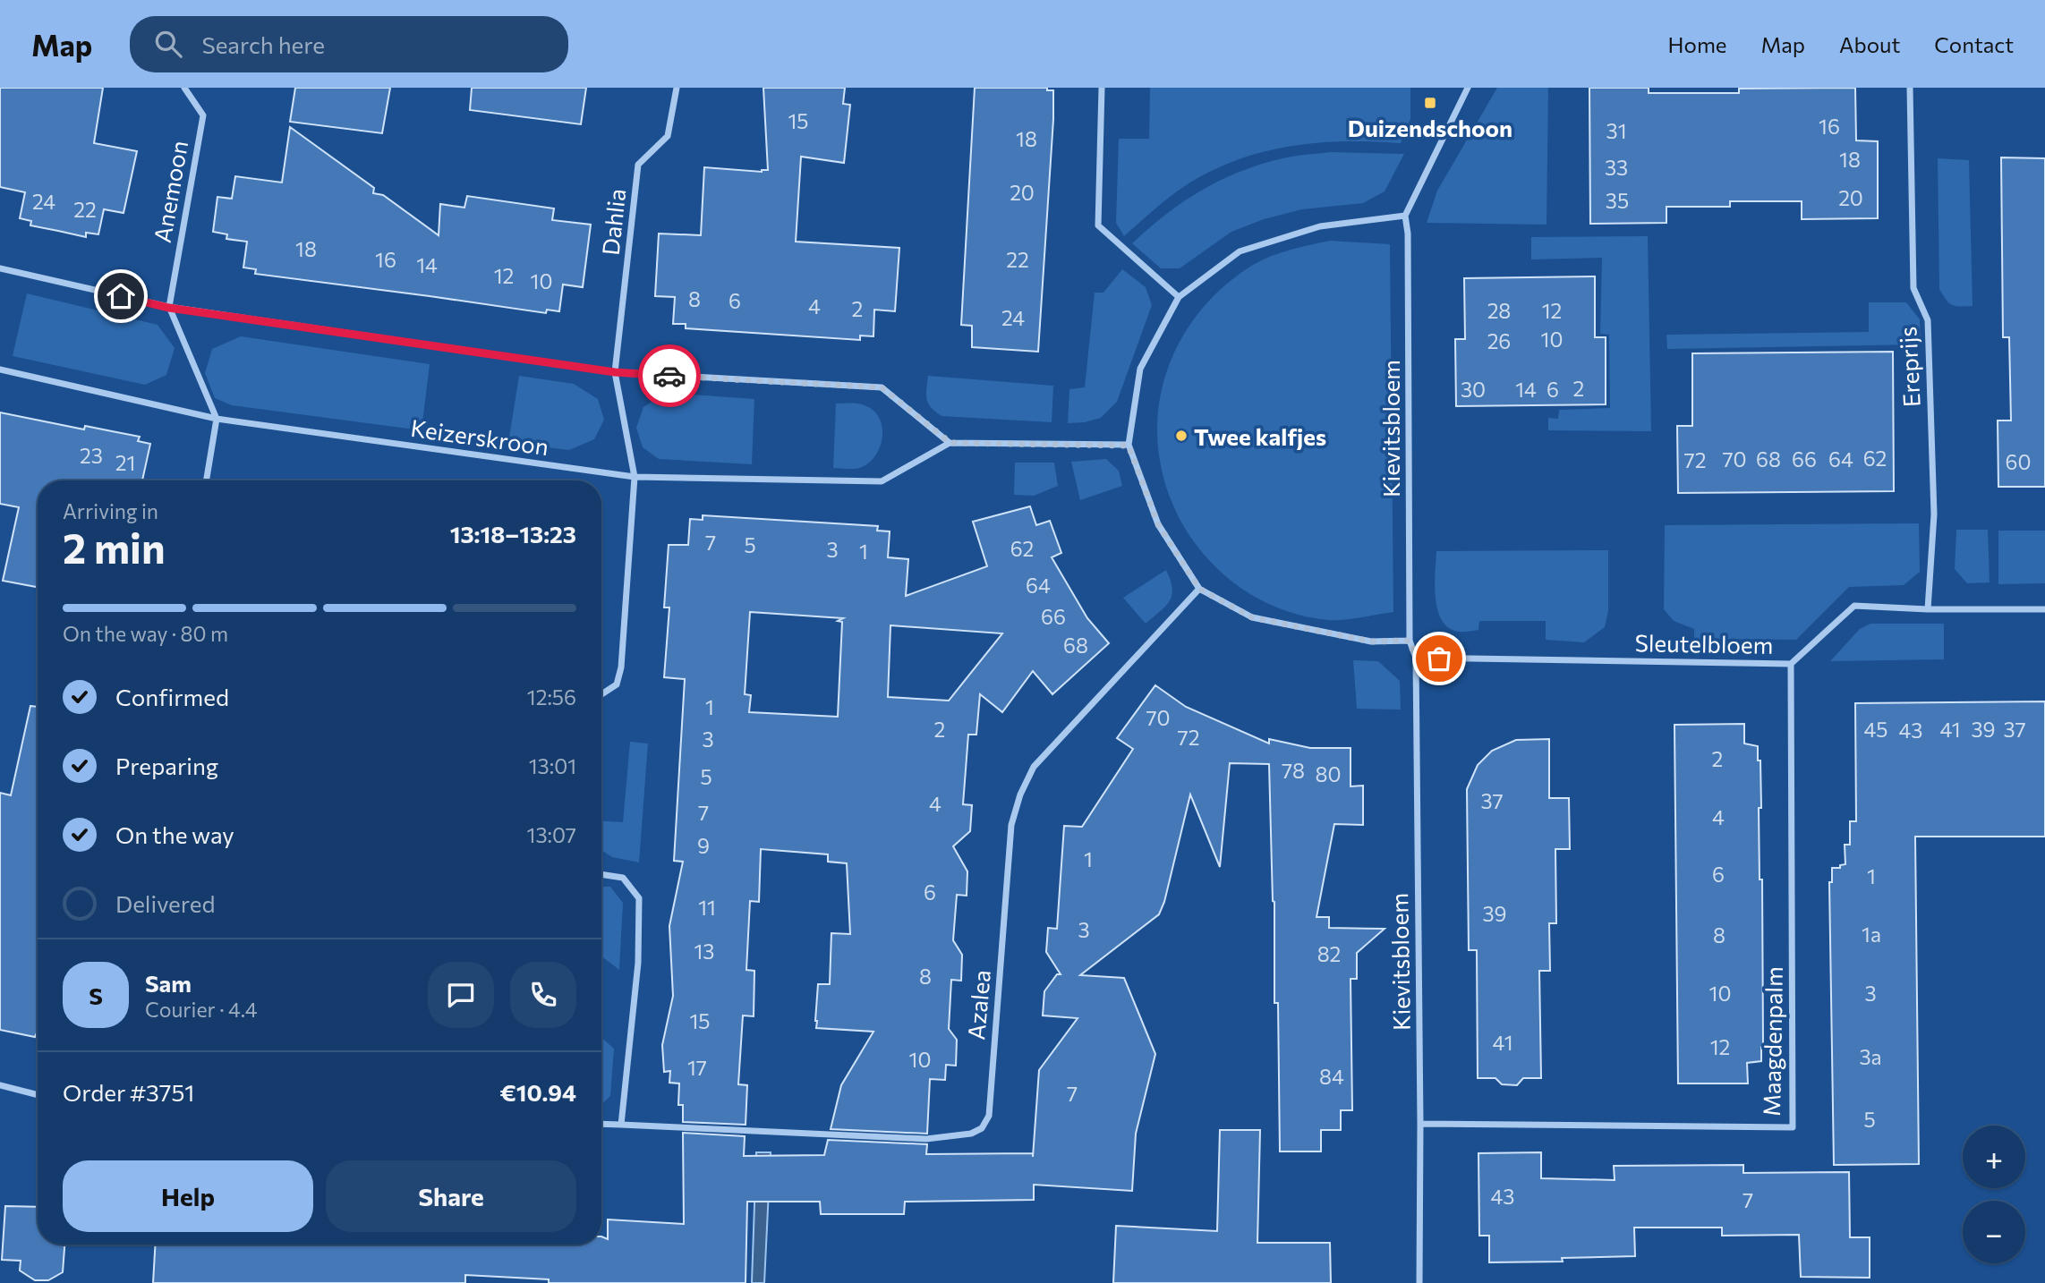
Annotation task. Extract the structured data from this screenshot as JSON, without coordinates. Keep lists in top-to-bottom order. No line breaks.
{"streets":{"street":["Anemoon","Dahlia","Ereprijs","Kievitsbloem","Keizerskroon","Sleutelbloem","Azalea","Maagdenpalm"]},"crossings":[["Dahlia","Keizerskroon"],["Ereprijs","Sleutelbloem"],["Kievitsbloem","Sleutelbloem"],["Kievitsbloem","Maagdenpalm"],["Sleutelbloem","Maagdenpalm"]],"places":{"transit":["Duizendschoon"],"other":["Twee kalfjes"]},"house_numbers":["15","16","31","18","18","33","20","20","35","24","22","18","16","22","14","12","10","8","6","4","2","28","12","24","10","26","2","30","14","6","23","62","70","68","66","64","72","60","21","7","5","62","3","1","64","66","68","1","70","2","45","41","39","37","43","72","3","2","78","80","5","37","4","7","4","9","1","6","1","6","11","39","3","1a","8","13","82","8","10","3","15","41","12","3a","10","17","84","7","5","43","7"],"page":{"header":"Map","search":"Search here","nav":["Home","Map","About","Contact"],"heading":["2 min","Arriving in","13:18–13:23"],"panel":["Sam","Courier · 4.4","Order #3751","€10.94"],"bar":"On the way · 80 m","list":[["Confirmed","12:56"],["Preparing","13:01"],["On the way","13:07"],"Delivered"],"round":"S","map_buttons":["+","−"],"buttons":["Help","Share"]}}
